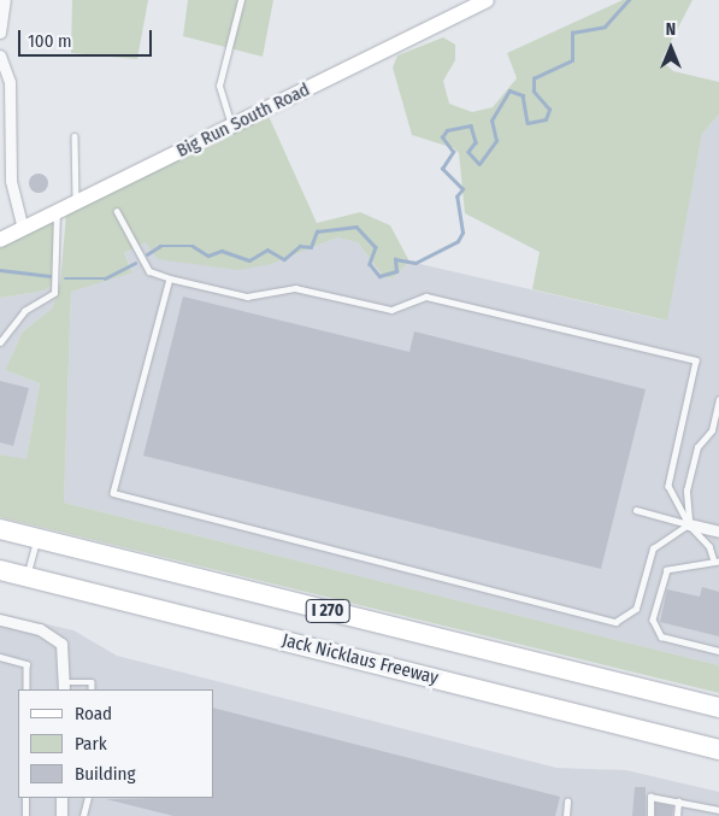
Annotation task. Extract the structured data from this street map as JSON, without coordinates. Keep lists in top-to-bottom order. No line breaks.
{"streets":{"highway":["I 270","Jack Nicklaus Freeway"],"street":["Big Run South Road"]},"legend":["Road","Park","Building"],"scale_bar":"100 m","north":"top"}
